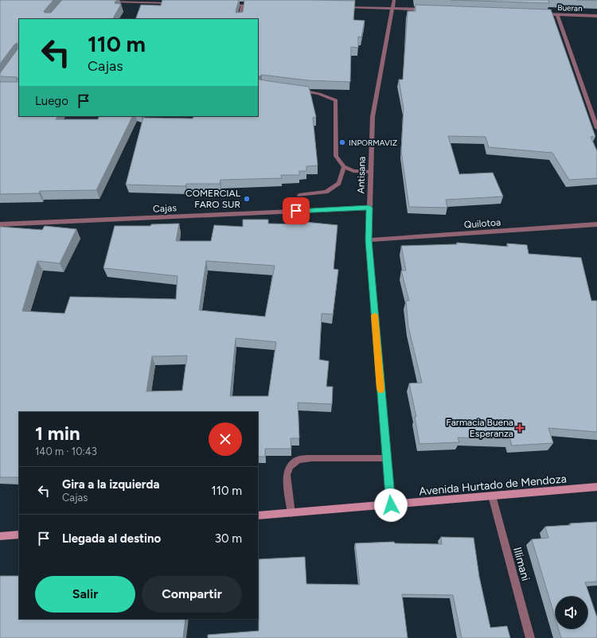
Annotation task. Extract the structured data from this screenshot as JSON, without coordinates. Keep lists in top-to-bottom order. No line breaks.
{"streets":{"main road":["Avenida Hurtado de Mendoza"],"street":["Bueran","Antisana","Cajas","Quilotoa","Illimani"]},"crossings":[["Antisana","Cajas"],["Antisana","Quilotoa"],["Antisana","Avenida Hurtado de Mendoza"],["Avenida Hurtado de Mendoza","Illimani"]],"places":{"other":["INPORMAVIZ","COMERCIAL FARO SUR"],"health":["Farmacia Buena Esperanza"]},"page":{"turn":["110 m","Cajas"],"then":"Luego","heading":["1 min","140 m · 10:43"],"list":[{"name":"Gira a la izquierda","note":"Cajas","value":"110 m"},{"name":"Llegada al destino","value":"30 m"}],"buttons":["Salir","Compartir"]}}
